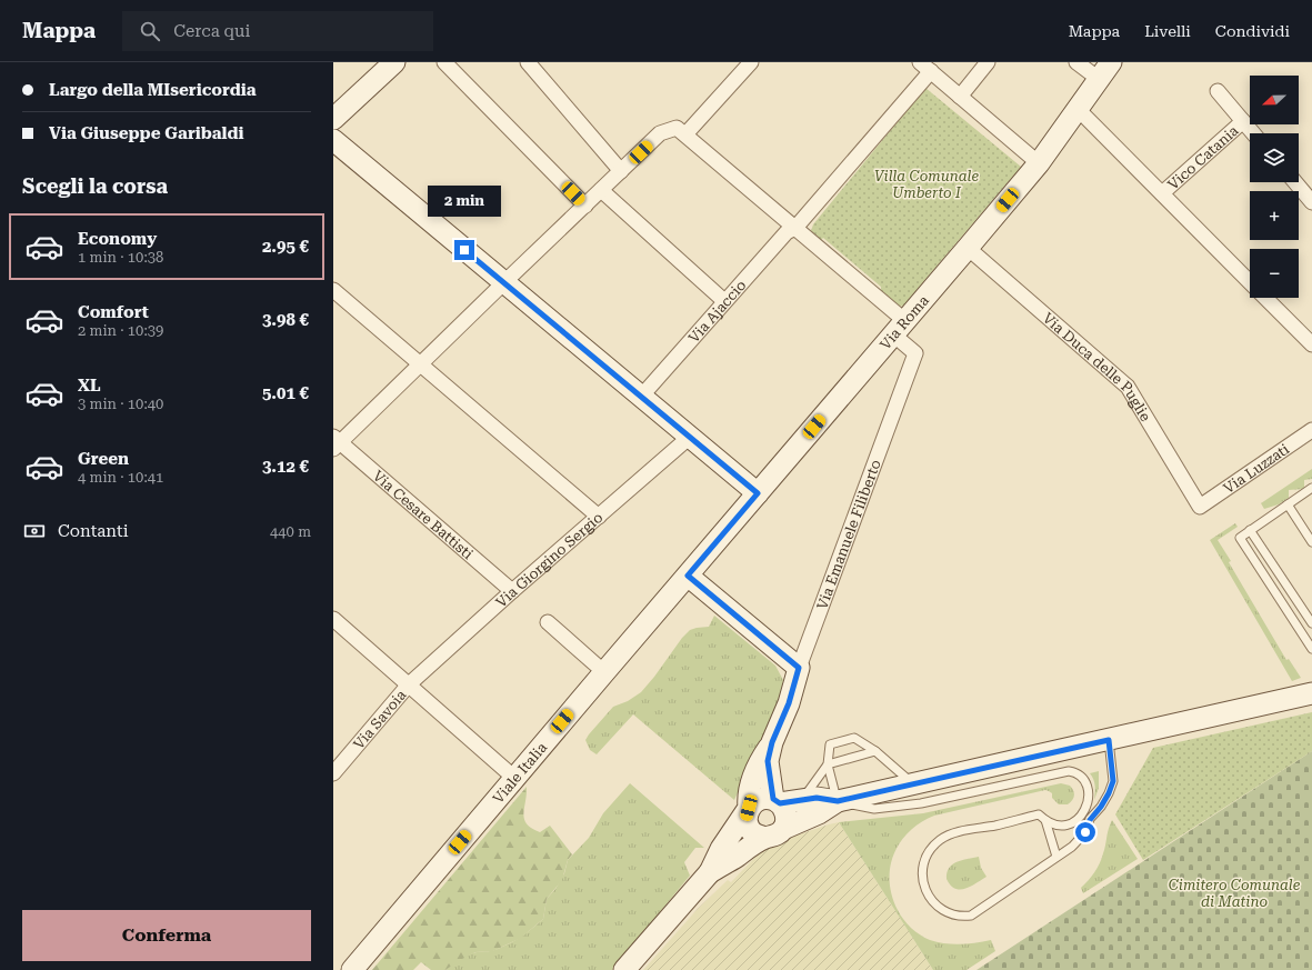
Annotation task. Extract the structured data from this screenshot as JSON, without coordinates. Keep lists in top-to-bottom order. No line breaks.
{"streets":{"main road":["Via Roma","Via Emanuele Filiberto","Viale Italia"],"street":["Vico Catania","Via Ajaccio","Via Duca delle Puglie","Via Luzzati","Via Cesare Battisti","Via Giorgino Sergio","Via Savoia"]},"crossings":[["Via Roma","Via Duca delle Puglie"],["Via Roma","Via Emanuele Filiberto"],["Via Roma","Viale Italia"],["Via Duca delle Puglie","Via Luzzati"],["Via Cesare Battisti","Via Giorgino Sergio"],["Via Giorgino Sergio","Via Savoia"]],"parks":["Villa Comunale Umberto I","Cimitero Comunale di Matino"],"north":"left","page":{"header":"Mappa","search":"Cerca qui","nav":["Mappa","Livelli","Condividi"],"banner":["Largo della MIsericordia","Via Giuseppe Garibaldi"],"map_buttons":["+","−"],"heading":"Scegli la corsa","bubble":"2 min","list":[{"name":"Economy","note":"1 min · 10:38","value":"2.95 €"},{"name":"Comfort","note":"2 min · 10:39","value":"3.98 €"},{"name":"XL","note":"3 min · 10:40","value":"5.01 €"},{"name":"Green","note":"4 min · 10:41","value":"3.12 €"}],"pay":["Contanti","440 m"],"buttons":"Conferma"}}
